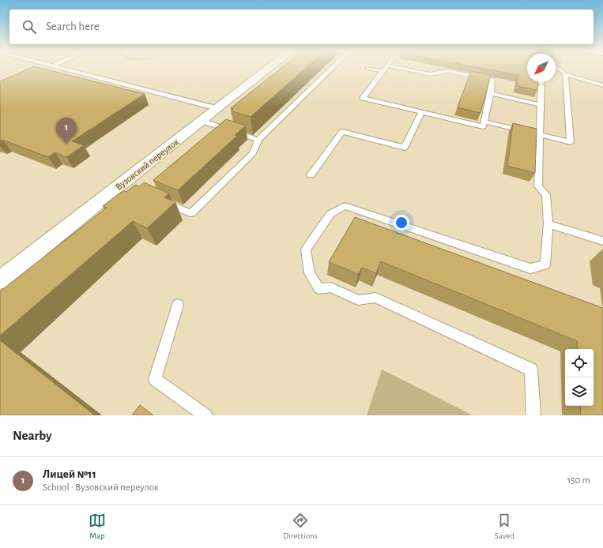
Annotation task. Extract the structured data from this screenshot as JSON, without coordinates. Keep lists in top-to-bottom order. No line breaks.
{"streets":{"street":["Вузовский переулок"]},"north":"bottom left","page":{"search":"Search here","pins":"1","heading":"Nearby","list":[{"mark":"1","name":"Лицей №11","note":"School · Вузовский переулок","value":"150 m"}],"nav":["Map","Directions","Saved"]}}
